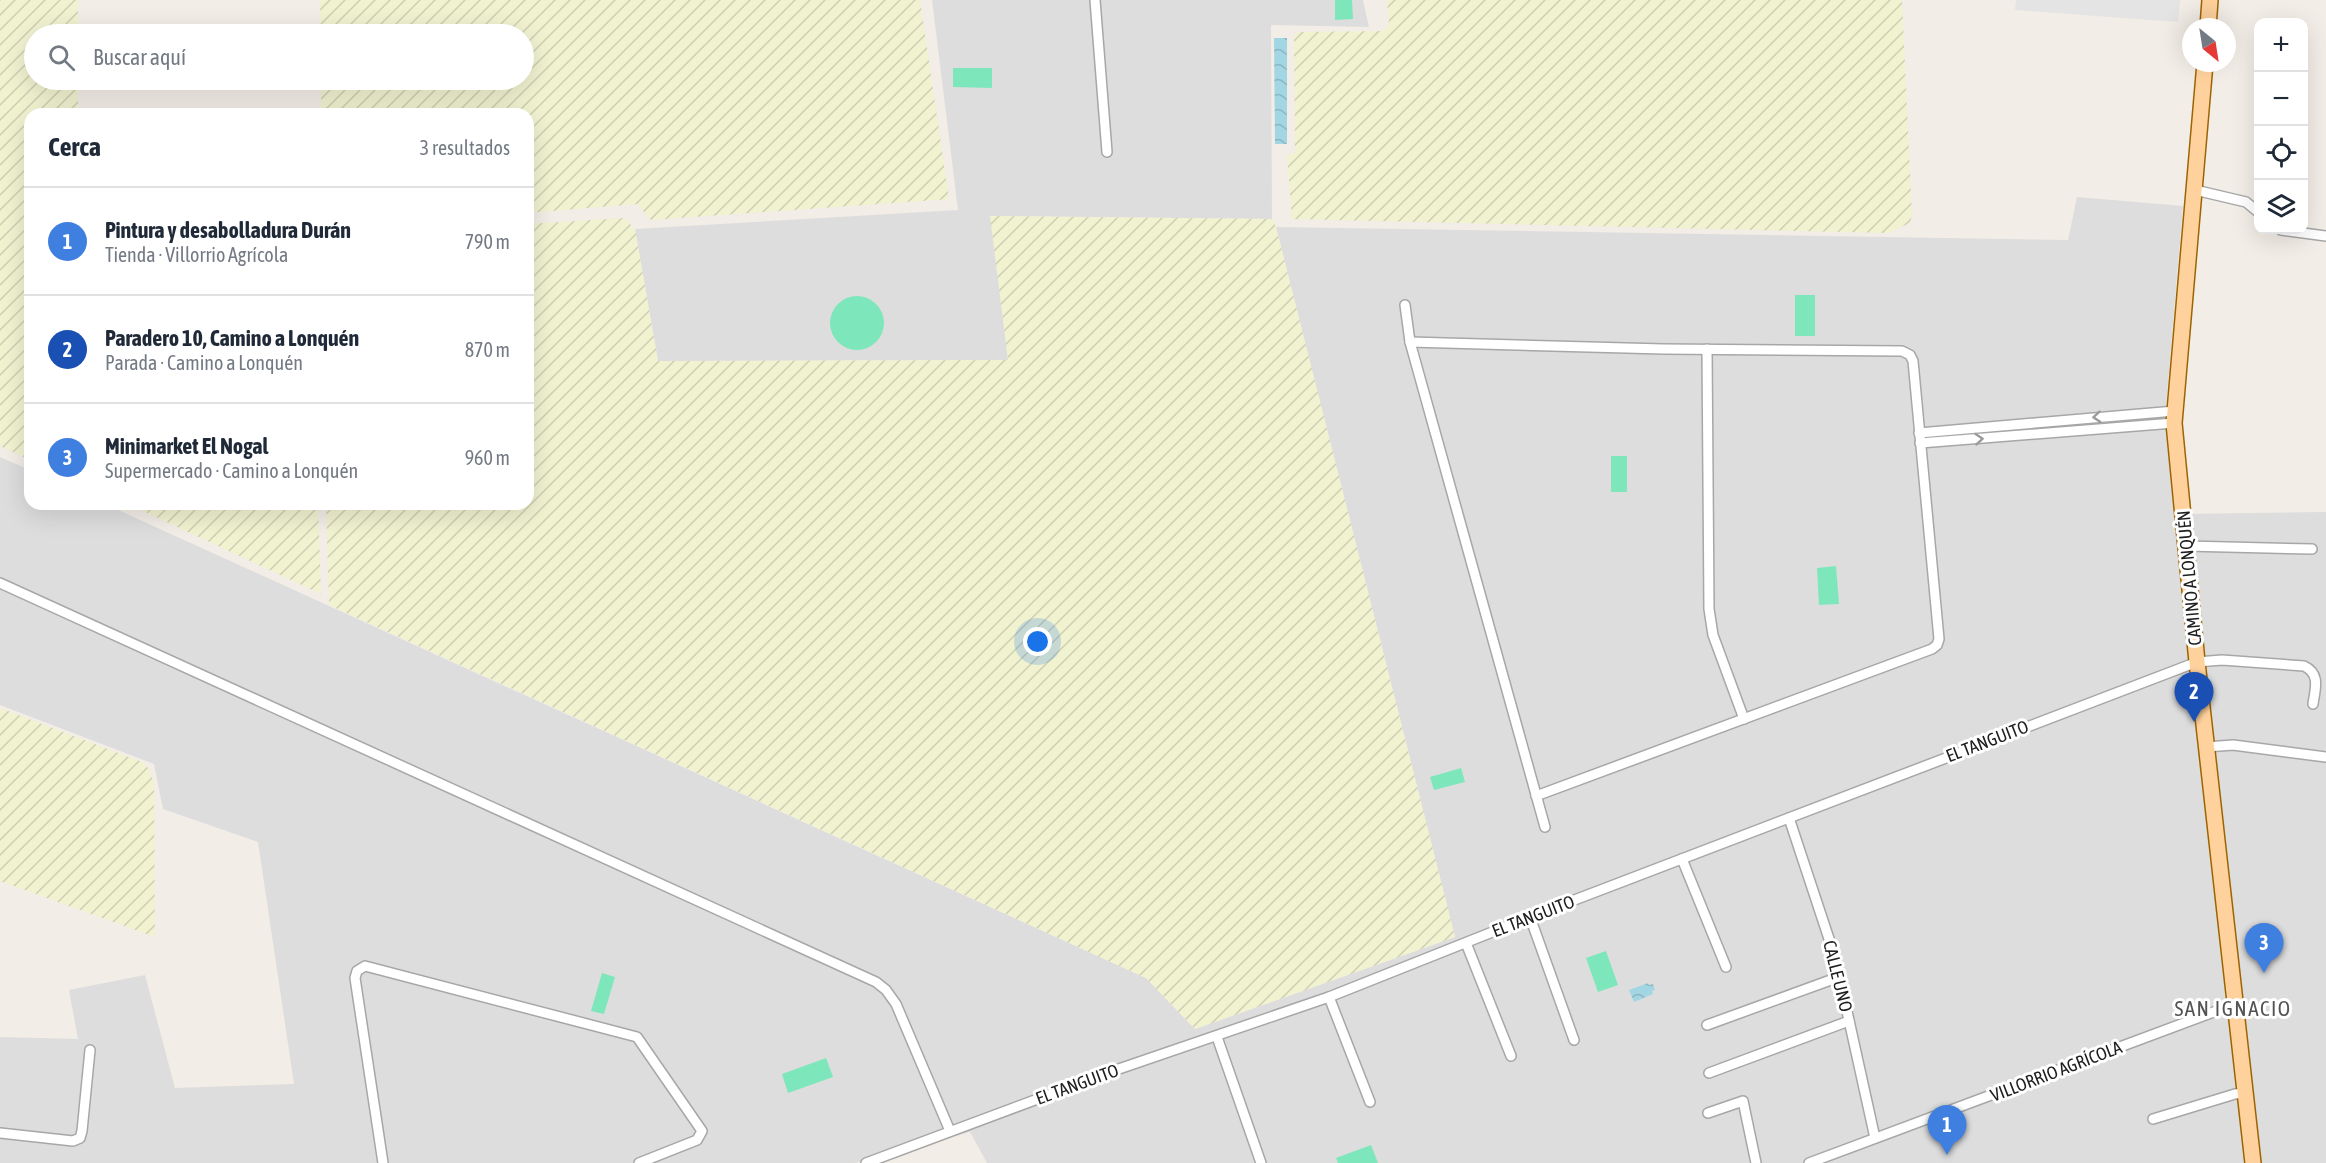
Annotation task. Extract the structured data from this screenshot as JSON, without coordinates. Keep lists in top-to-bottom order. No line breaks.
{"streets":{"main road":["CAMINO A LONQUÉN"],"street":["EL TANGUITO","CALLE UNO","VILLORRIO AGRÍCOLA"]},"crossings":[["CAMINO A LONQUÉN","EL TANGUITO"],["CAMINO A LONQUÉN","VILLORRIO AGRÍCOLA"],["EL TANGUITO","CALLE UNO"],["CALLE UNO","VILLORRIO AGRÍCOLA"]],"districts":["SAN IGNACIO"],"north":"bottom right","page":{"map_buttons":["+","−"],"search":"Buscar aquí","heading":["Cerca","3 resultados"],"list":[{"mark":"1","name":"Pintura y desabolladura Durán","note":"Tienda · Villorrio Agrícola","value":"790 m"},{"mark":"2","name":"Paradero 10, Camino a Lonquén","note":"Parada · Camino a Lonquén","value":"870 m"},{"mark":"3","name":"Minimarket El Nogal","note":"Supermercado · Camino a Lonquén","value":"960 m"}],"pins":["2","3","1"]}}
